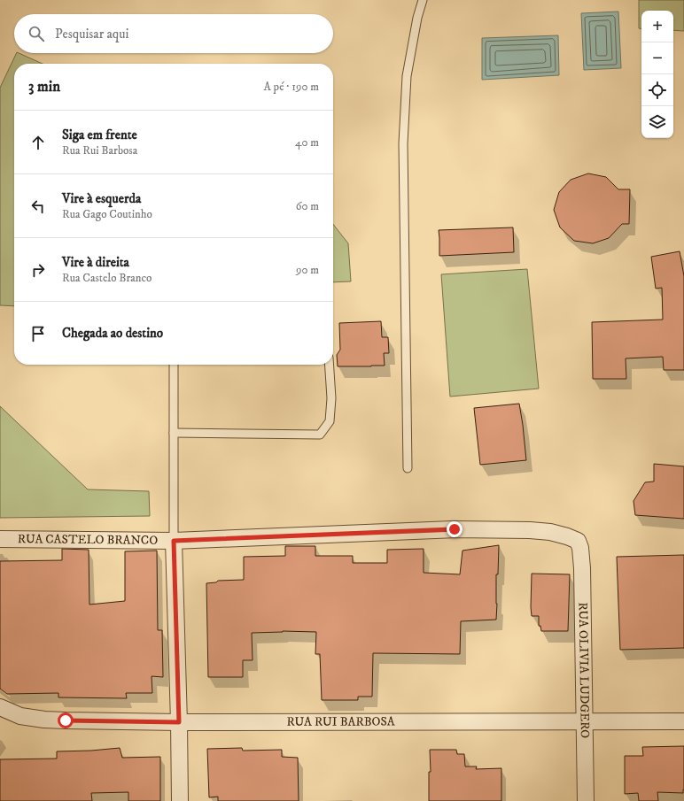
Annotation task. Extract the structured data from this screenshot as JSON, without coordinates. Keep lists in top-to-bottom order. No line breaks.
{"streets":{"street":["RUA CASTELO BRANCO","RUA OLIVIA LUDGERO","RUA RUI BARBOSA"]},"crossings":[["RUA CASTELO BRANCO","RUA OLIVIA LUDGERO"],["RUA OLIVIA LUDGERO","RUA RUI BARBOSA"]],"page":{"map_buttons":["+","−"],"search":"Pesquisar aqui","heading":["3 min","A pé · 190 m"],"list":[["Siga em frente","Rua Rui Barbosa","40 m"],["Vire à esquerda","Rua Gago Coutinho","60 m"],["Vire à direita","Rua Castelo Branco","90 m"],"Chegada ao destino"]}}
